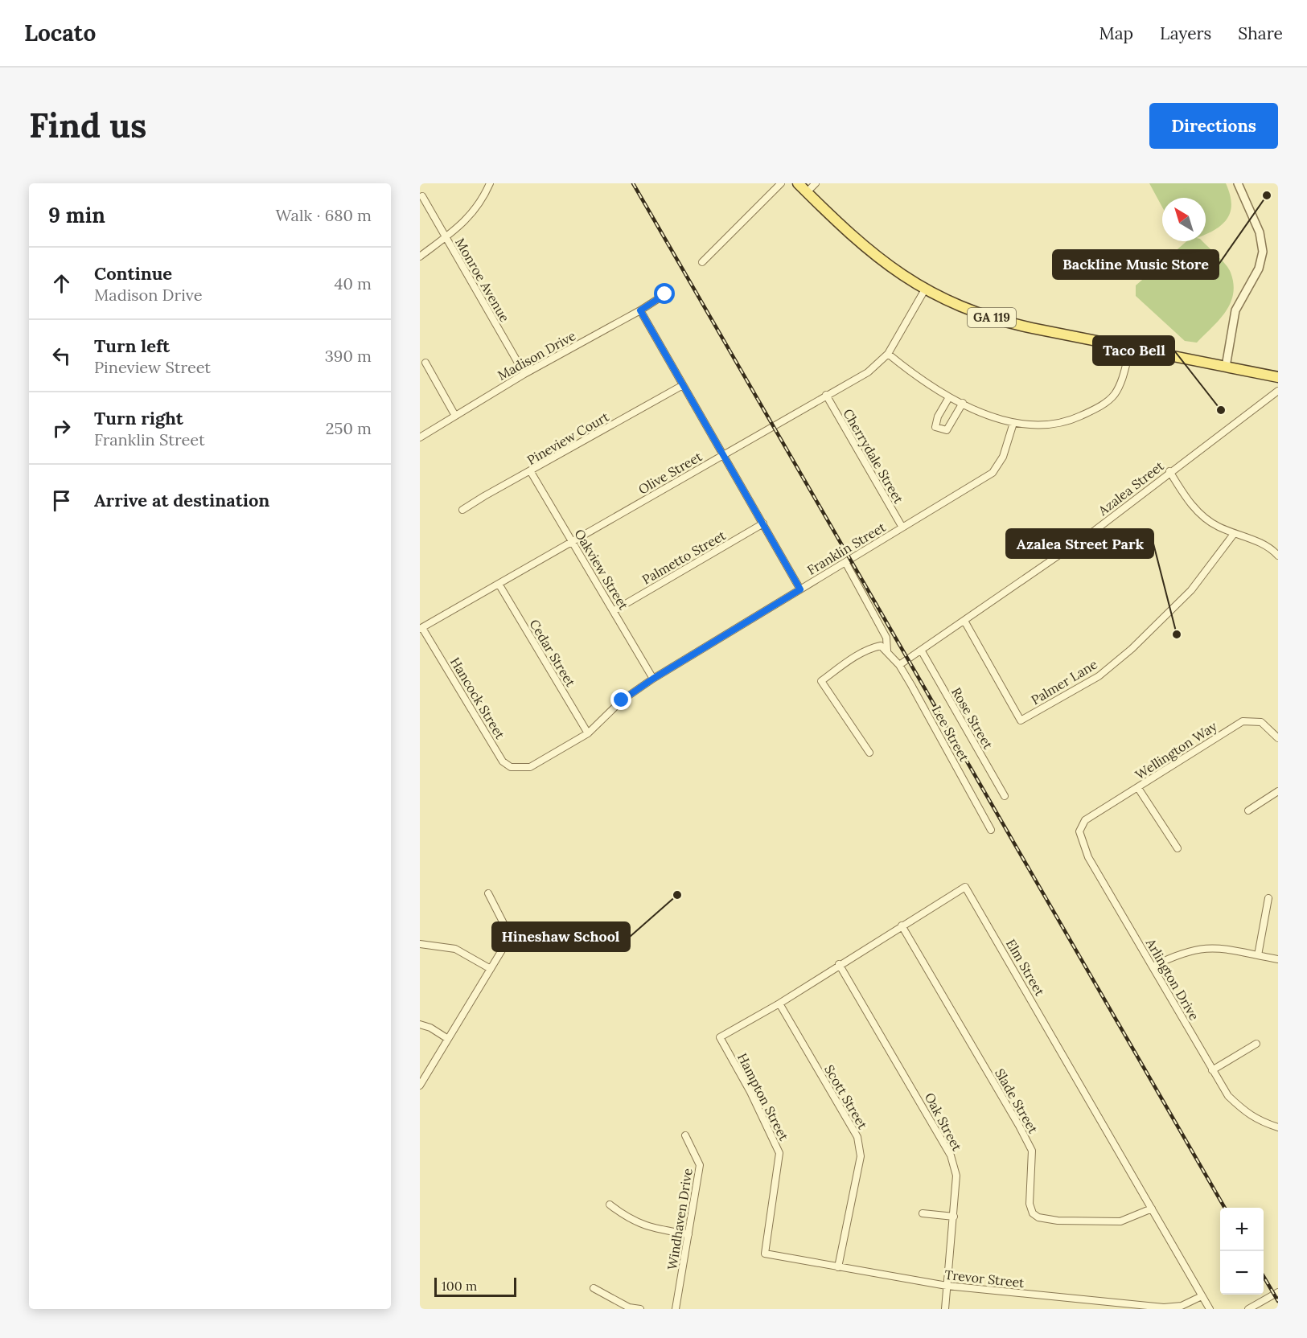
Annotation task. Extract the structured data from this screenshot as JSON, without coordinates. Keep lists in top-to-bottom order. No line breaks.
{"streets":{"main road":["GA 119"],"street":["Monroe Avenue","Madison Drive","Pineview Court","Cherrydale Street","Olive Street","Azalea Street","Franklin Street","Palmetto Street","Oakview Street","Cedar Street","Palmer Lane","Hancock Street","Rose Street","Lee Street","Wellington Way","Elm Street","Arlington Drive","Hampton Street","Scott Street","Slade Street","Oak Street","Windhaven Drive","Trevor Street"]},"crossings":[["Monroe Avenue","Madison Drive"],["GA 119","Olive Street"],["Pineview Court","Oakview Street"],["Cherrydale Street","Olive Street"],["Cherrydale Street","Franklin Street"],["Olive Street","Oakview Street"],["Olive Street","Cedar Street"],["Olive Street","Hancock Street"],["Azalea Street","Palmer Lane"],["Azalea Street","Rose Street"],["Azalea Street","Lee Street"],["Franklin Street","Oakview Street"],["Franklin Street","Cedar Street"],["Franklin Street","Hancock Street"],["Franklin Street","Lee Street"],["Palmetto Street","Oakview Street"],["Wellington Way","Arlington Drive"],["Elm Street","Hampton Street"],["Elm Street","Scott Street"],["Elm Street","Slade Street"],["Elm Street","Oak Street"],["Elm Street","Trevor Street"],["Hampton Street","Trevor Street"],["Scott Street","Trevor Street"],["Oak Street","Trevor Street"]],"places":["Backline Music Store","Taco Bell","Azalea Street Park","Hineshaw School"],"scale_bar":"100 m","north":"top left","page":{"header":"Locato","nav":["Map","Layers","Share"],"buttons":"Directions","title":"Find us","heading":["9 min","Walk · 680 m"],"list":[["Continue","Madison Drive","40 m"],["Turn left","Pineview Street","390 m"],["Turn right","Franklin Street","250 m"],"Arrive at destination"],"map_buttons":["+","−"],"scale":"100 m"}}
